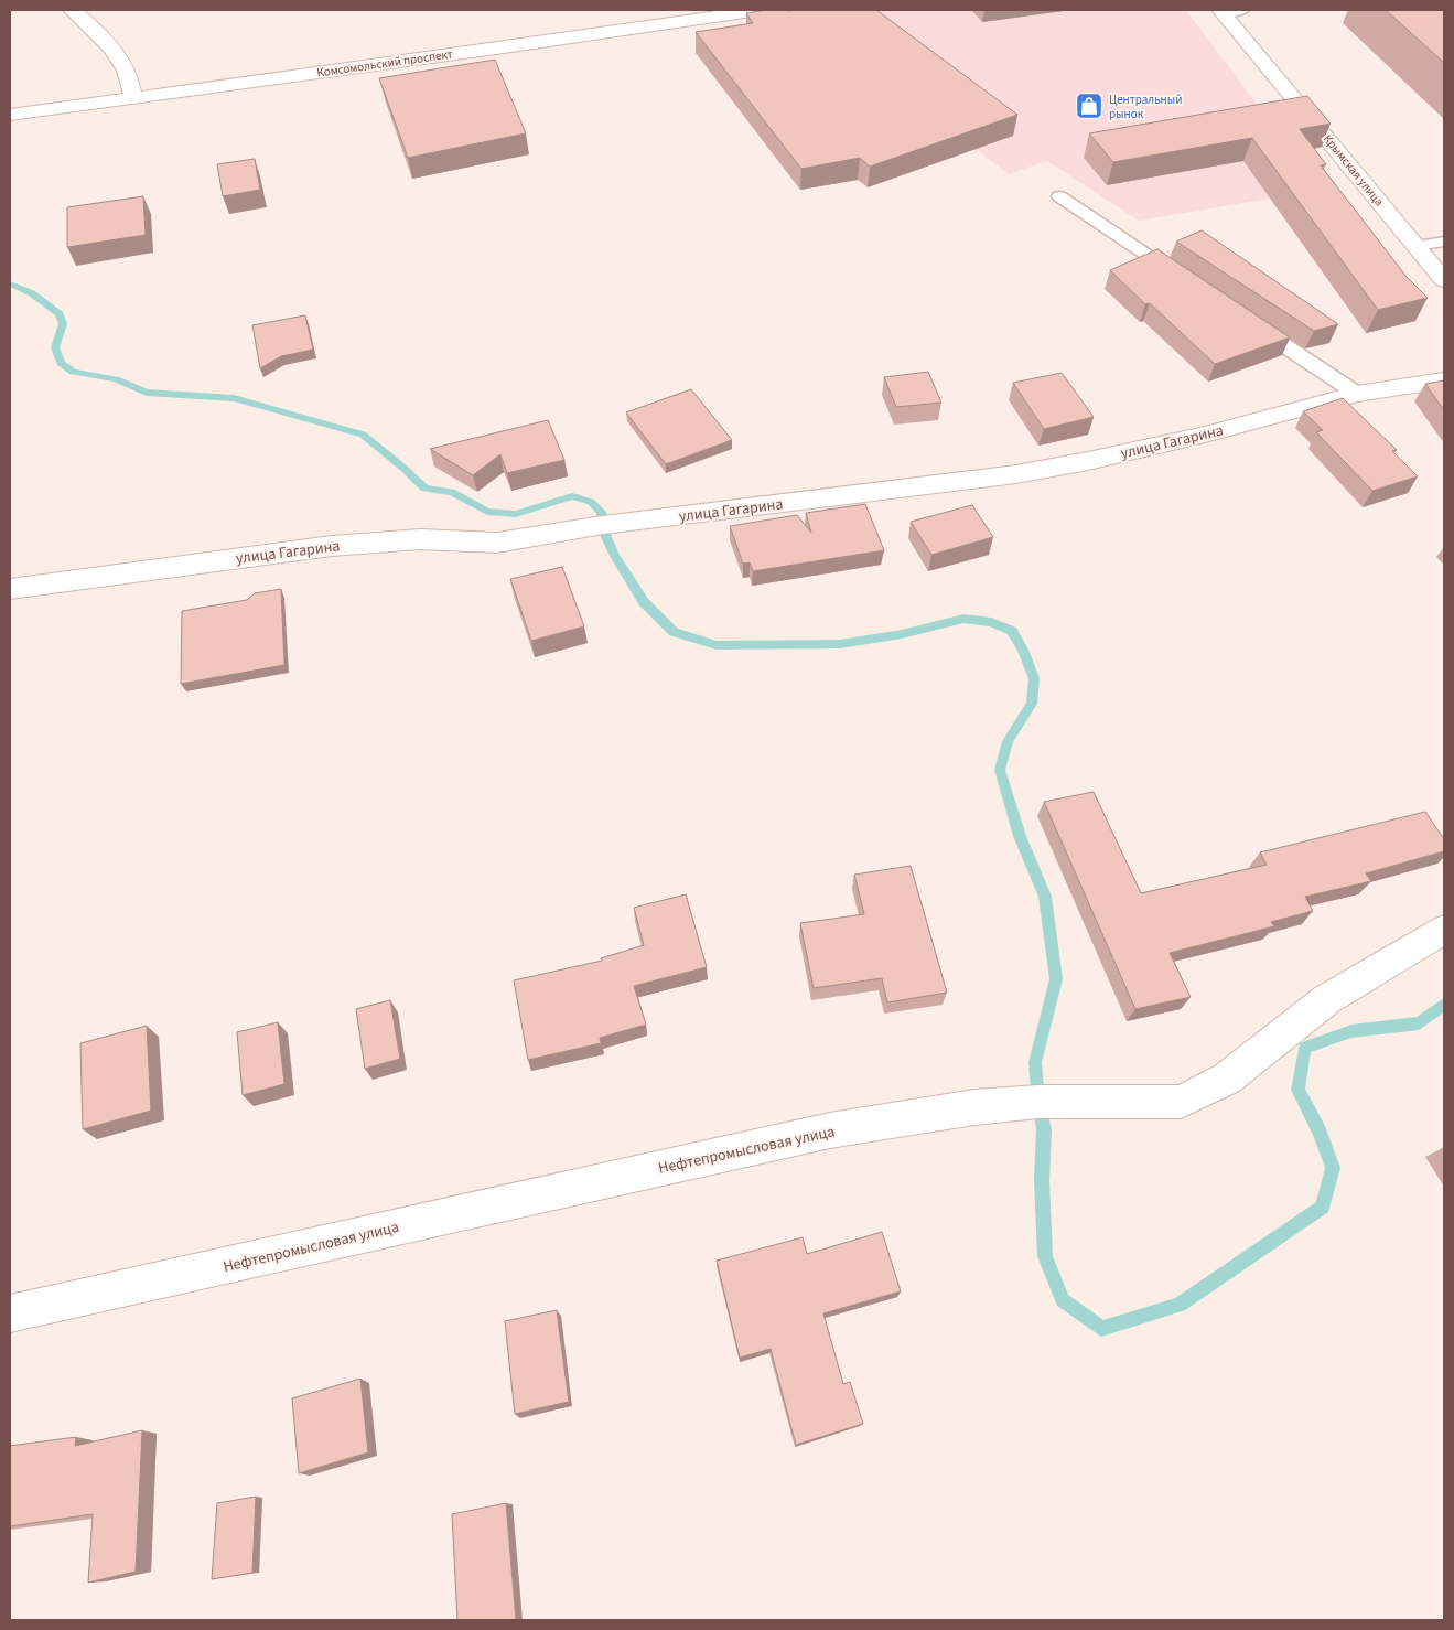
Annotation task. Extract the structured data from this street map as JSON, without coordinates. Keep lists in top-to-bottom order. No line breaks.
{"streets":{"street":["Комсомольский проспект","Крымская улица","улица Гагарина","Нефтепромысловая улица"]},"places":{"shop":["Центральный рынок"]}}
